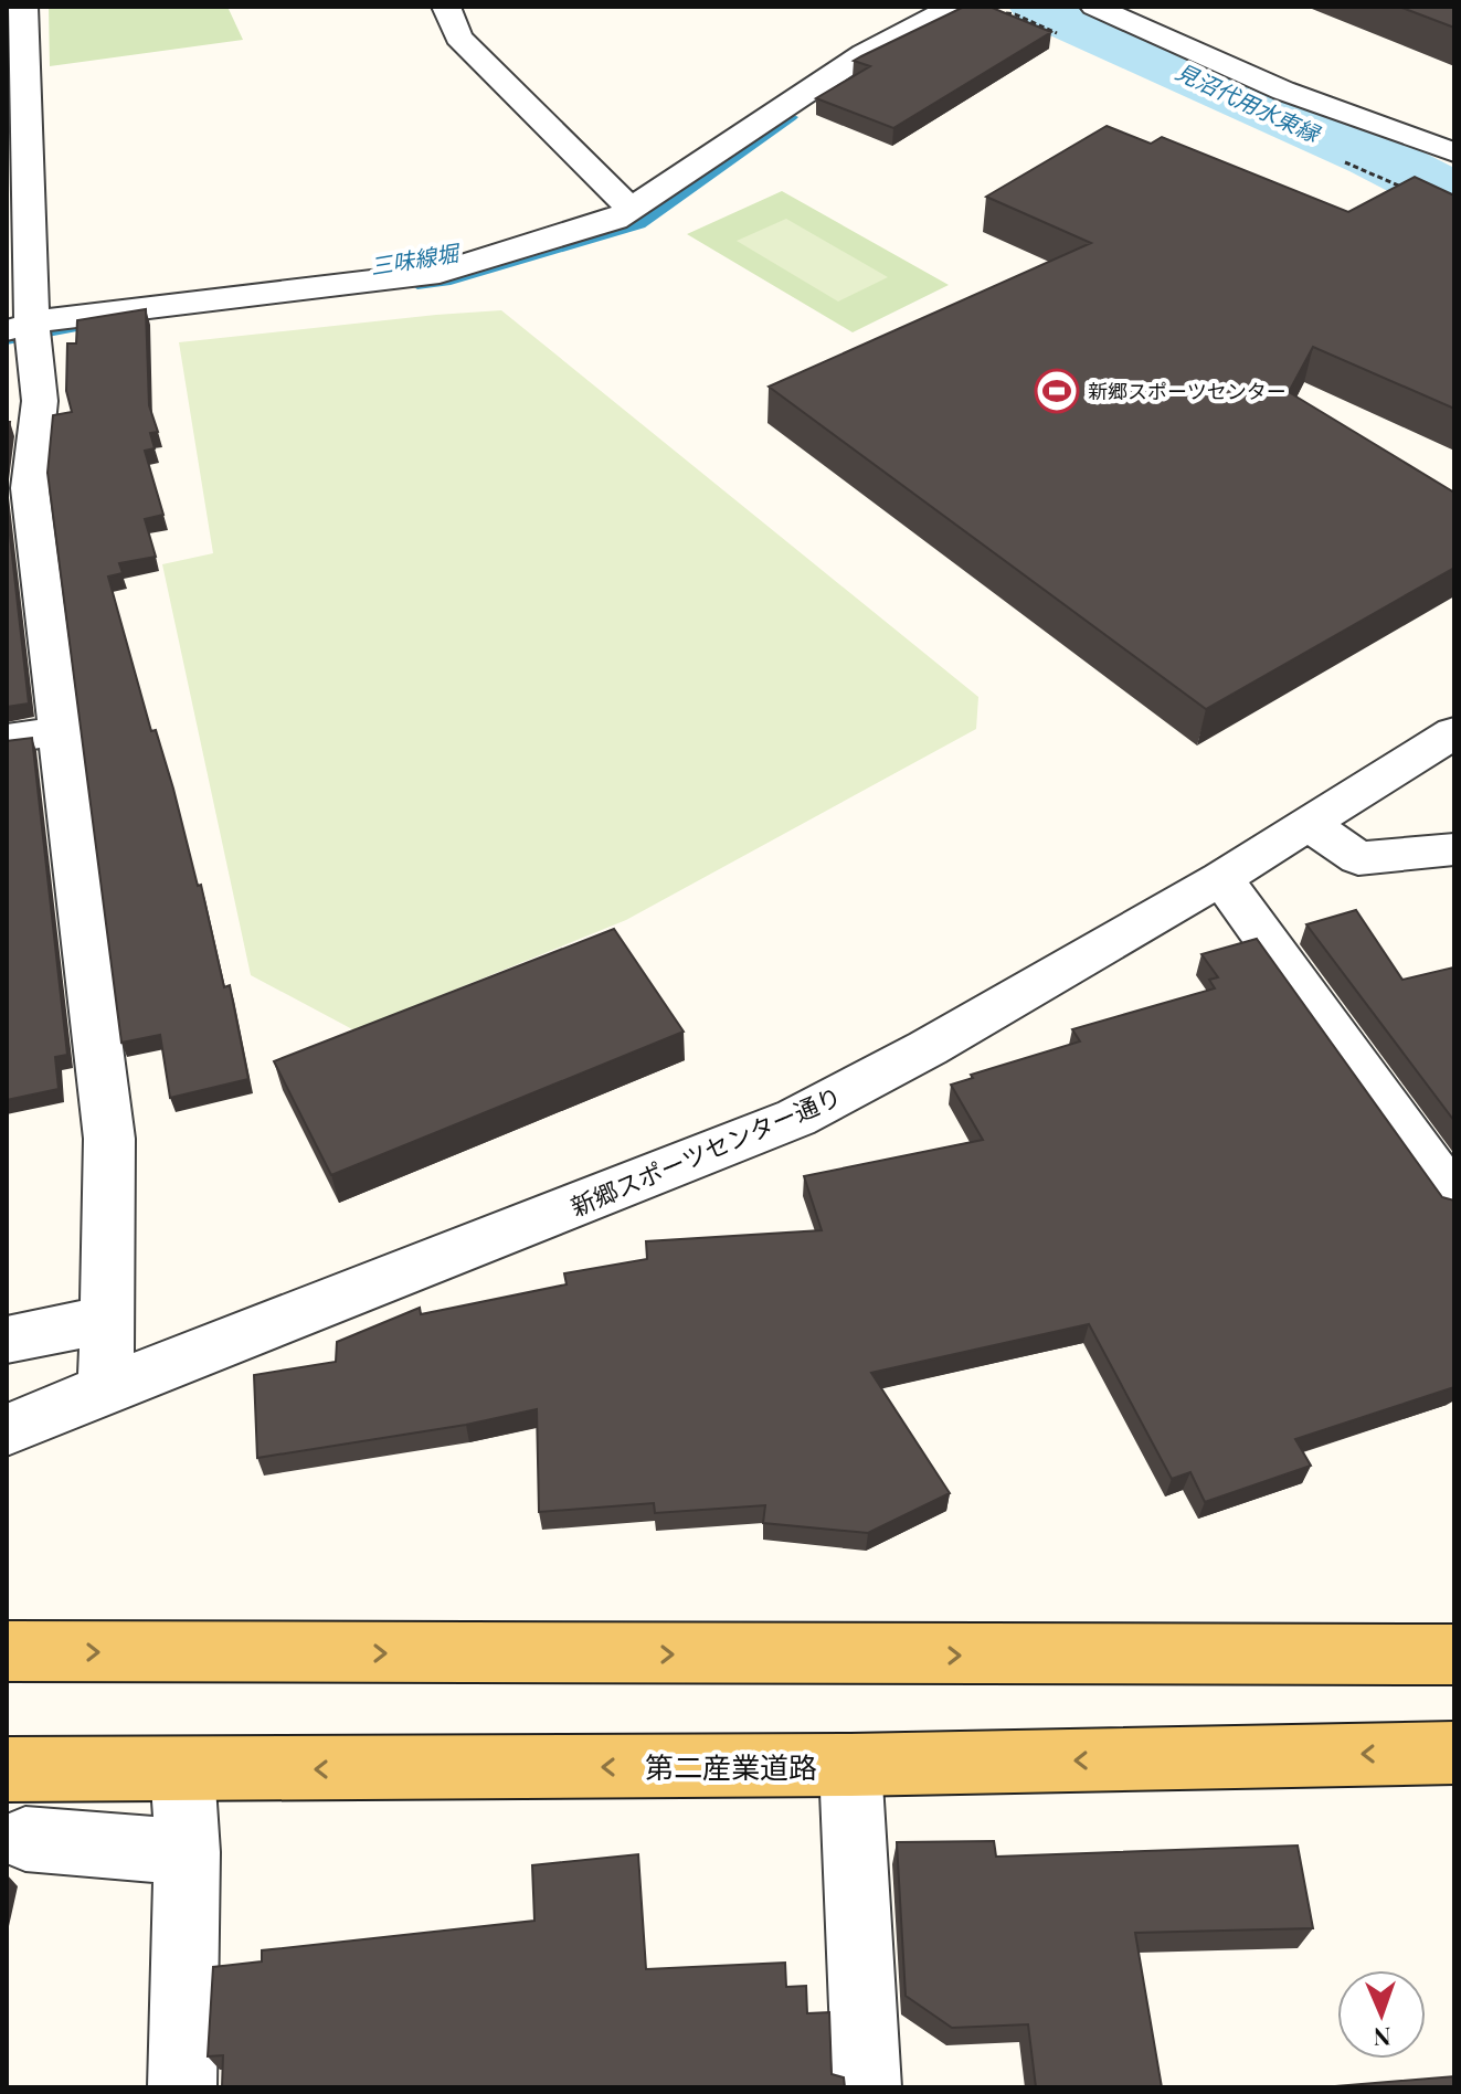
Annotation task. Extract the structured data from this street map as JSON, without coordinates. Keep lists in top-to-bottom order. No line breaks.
{"streets":{"main road":["第二産業道路"],"street":["新郷スポーツセンター通り"]},"water":["見沼代用水東縁","三味線堀"],"places":{"sports":["新郷スポーツセンター"]},"north":"bottom"}
